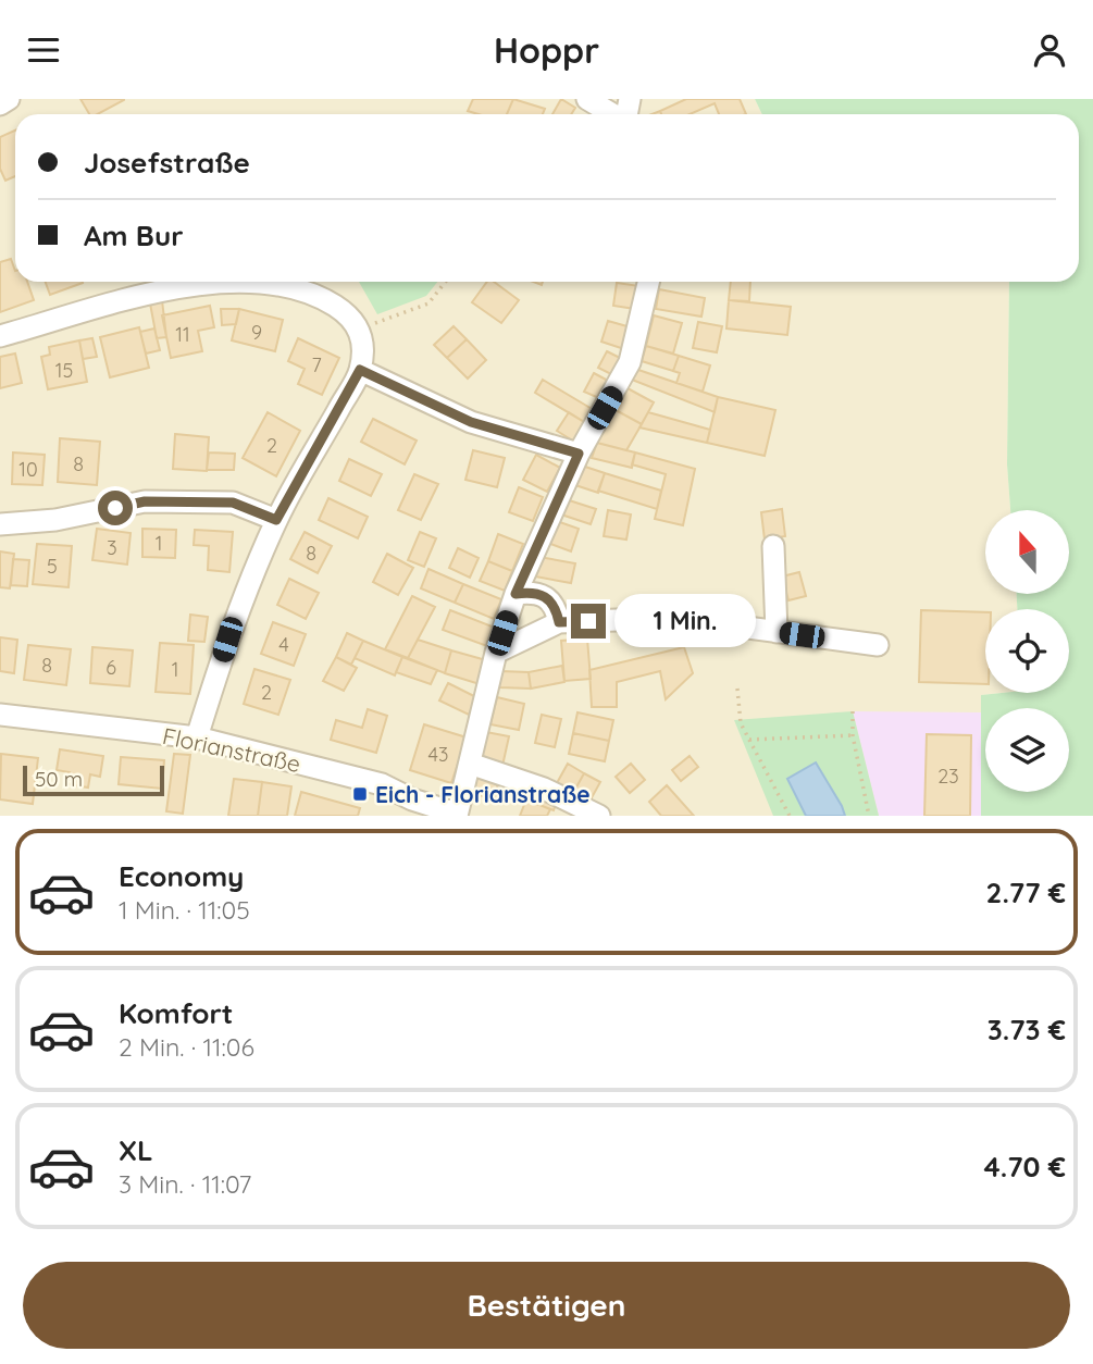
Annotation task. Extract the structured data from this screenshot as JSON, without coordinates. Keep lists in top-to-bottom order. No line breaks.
{"streets":{"street":["Florianstraße"]},"places":{"transit":["Eich - Florianstraße"]},"house_numbers":["9","11","7","15","2","8","10","1","3","8","5","4","8","6","1","2","43","23"],"scale_bar":"50 m","north":"top","page":{"header":"Hoppr","banner":["Josefstraße","Am Bur"],"bubble":"1 Min.","scale":"50 m","list":[{"name":"Economy","note":"1 Min. · 11:05","value":"2.77 €"},{"name":"Komfort","note":"2 Min. · 11:06","value":"3.73 €"},{"name":"XL","note":"3 Min. · 11:07","value":"4.70 €"}],"buttons":"Bestätigen"}}
